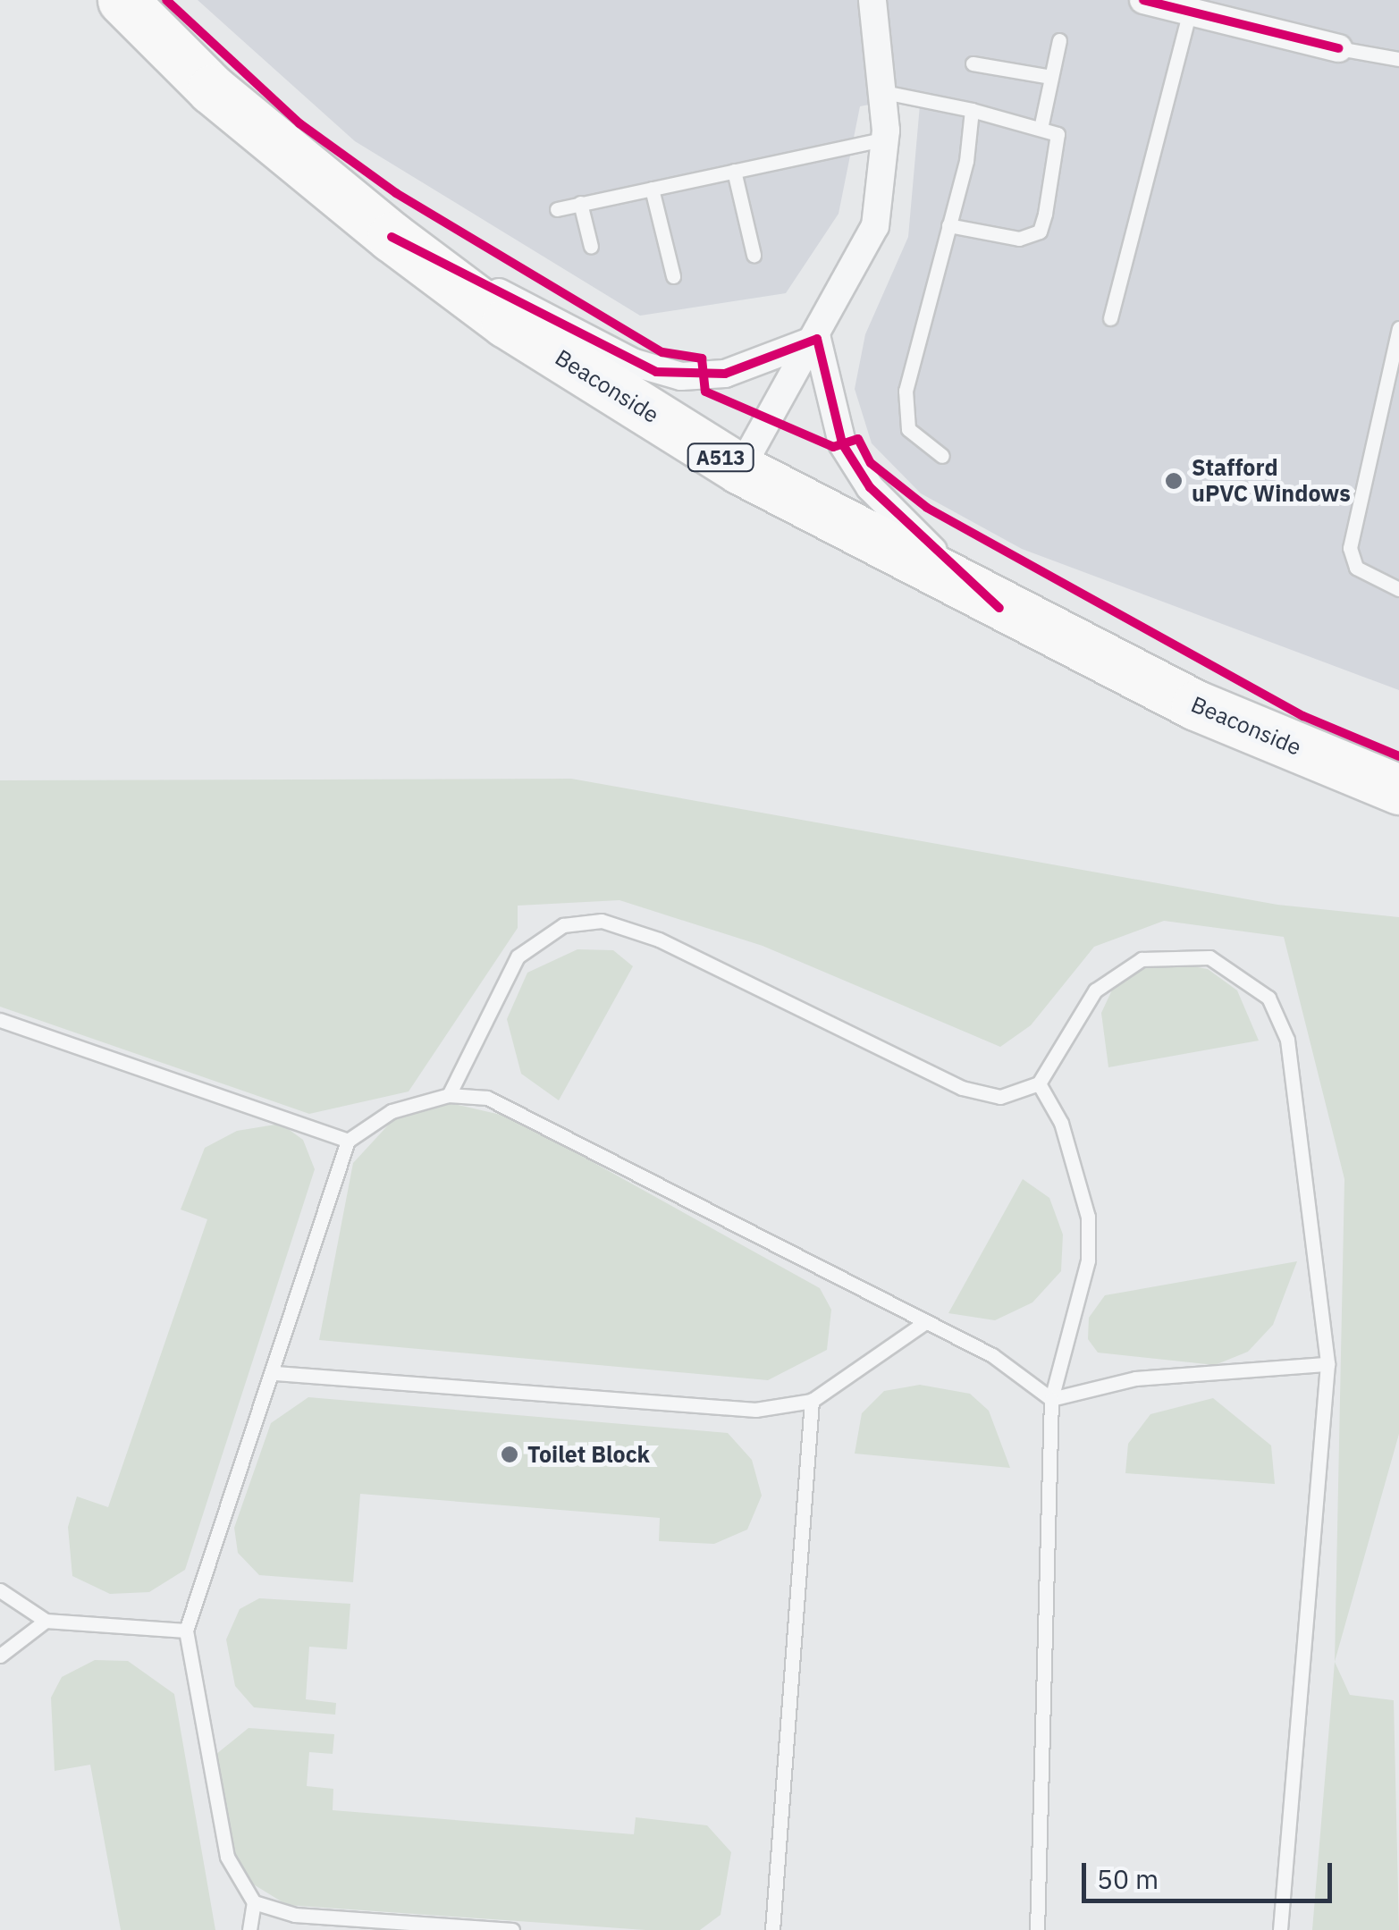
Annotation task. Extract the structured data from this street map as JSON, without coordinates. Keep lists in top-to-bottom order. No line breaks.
{"streets":{"highway":["Beaconside","A513"]},"places":["Stafford uPVC Windows","Toilet Block"],"scale_bar":"50 m"}
